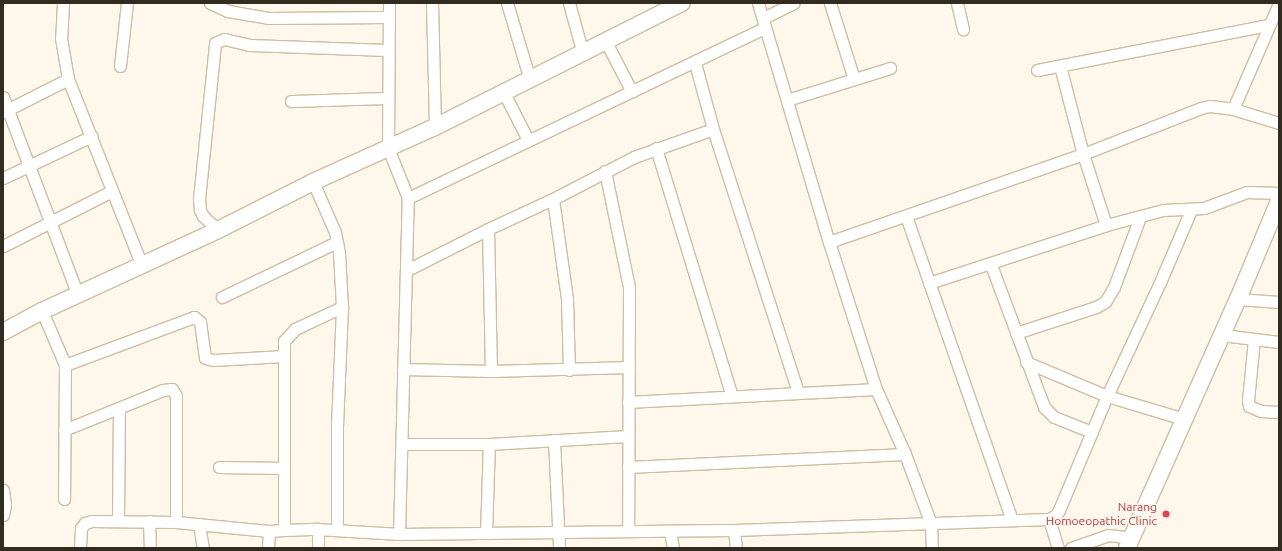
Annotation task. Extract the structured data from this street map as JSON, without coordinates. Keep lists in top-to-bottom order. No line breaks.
{"places":["Narang Homoeopathic Clinic"]}
